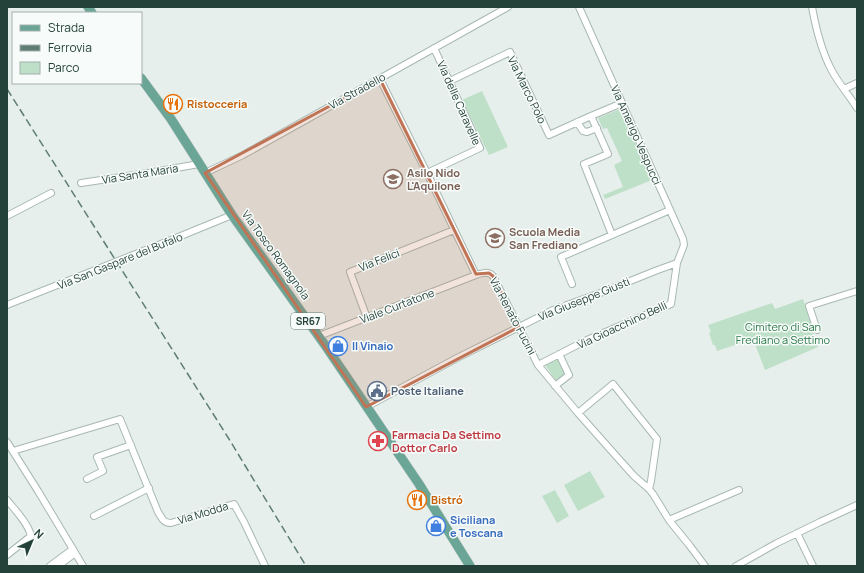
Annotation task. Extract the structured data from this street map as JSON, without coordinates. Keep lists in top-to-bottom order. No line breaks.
{"streets":{"main road":["Via Tosco Romagnola","SR67"],"street":["Via Marco Polo","Via Stradello","Via delle Caravelle","Via Amerigo Vespucci","Via Santa Maria","Via Felici","Via San Gaspare del Bufalo","Via Giuseppe Giusti","Viale Curtatone","Via Renato Fucini","Via Gioacchino Belli","Via Modda"]},"crossings":[["Via Marco Polo","Via delle Caravelle"],["Via Stradello","Via delle Caravelle"],["Via Stradello","Via Tosco Romagnola"],["Via Stradello","Via Renato Fucini"],["Via delle Caravelle","Via Renato Fucini"],["Via Amerigo Vespucci","Via Giuseppe Giusti"],["Via Amerigo Vespucci","Via Gioacchino Belli"],["Via Santa Maria","Via Tosco Romagnola"],["Via Tosco Romagnola","Via San Gaspare del Bufalo"],["Via Tosco Romagnola","Via Giuseppe Giusti"],["Via Tosco Romagnola","Viale Curtatone"],["Via Felici","Viale Curtatone"],["Via Felici","Via Renato Fucini"],["Via Giuseppe Giusti","Via Renato Fucini"],["Via Giuseppe Giusti","Via Gioacchino Belli"],["Viale Curtatone","Via Renato Fucini"],["Via Renato Fucini","Via Gioacchino Belli"]],"parks":["Cimitero di San Frediano a Settimo"],"places":{"restaurant":["Ristocceria","Bistró"],"school or university":["Asilo Nido L'Aquilone","Scuola Media San Frediano"],"shop":["Il Vinaio","Siciliana e Toscana"],"public building":["Poste Italiane"],"pharmacy":["Farmacia Da Settimo Dottor Carlo"]},"legend":["Strada","Ferrovia","Parco"],"north":"top right"}
